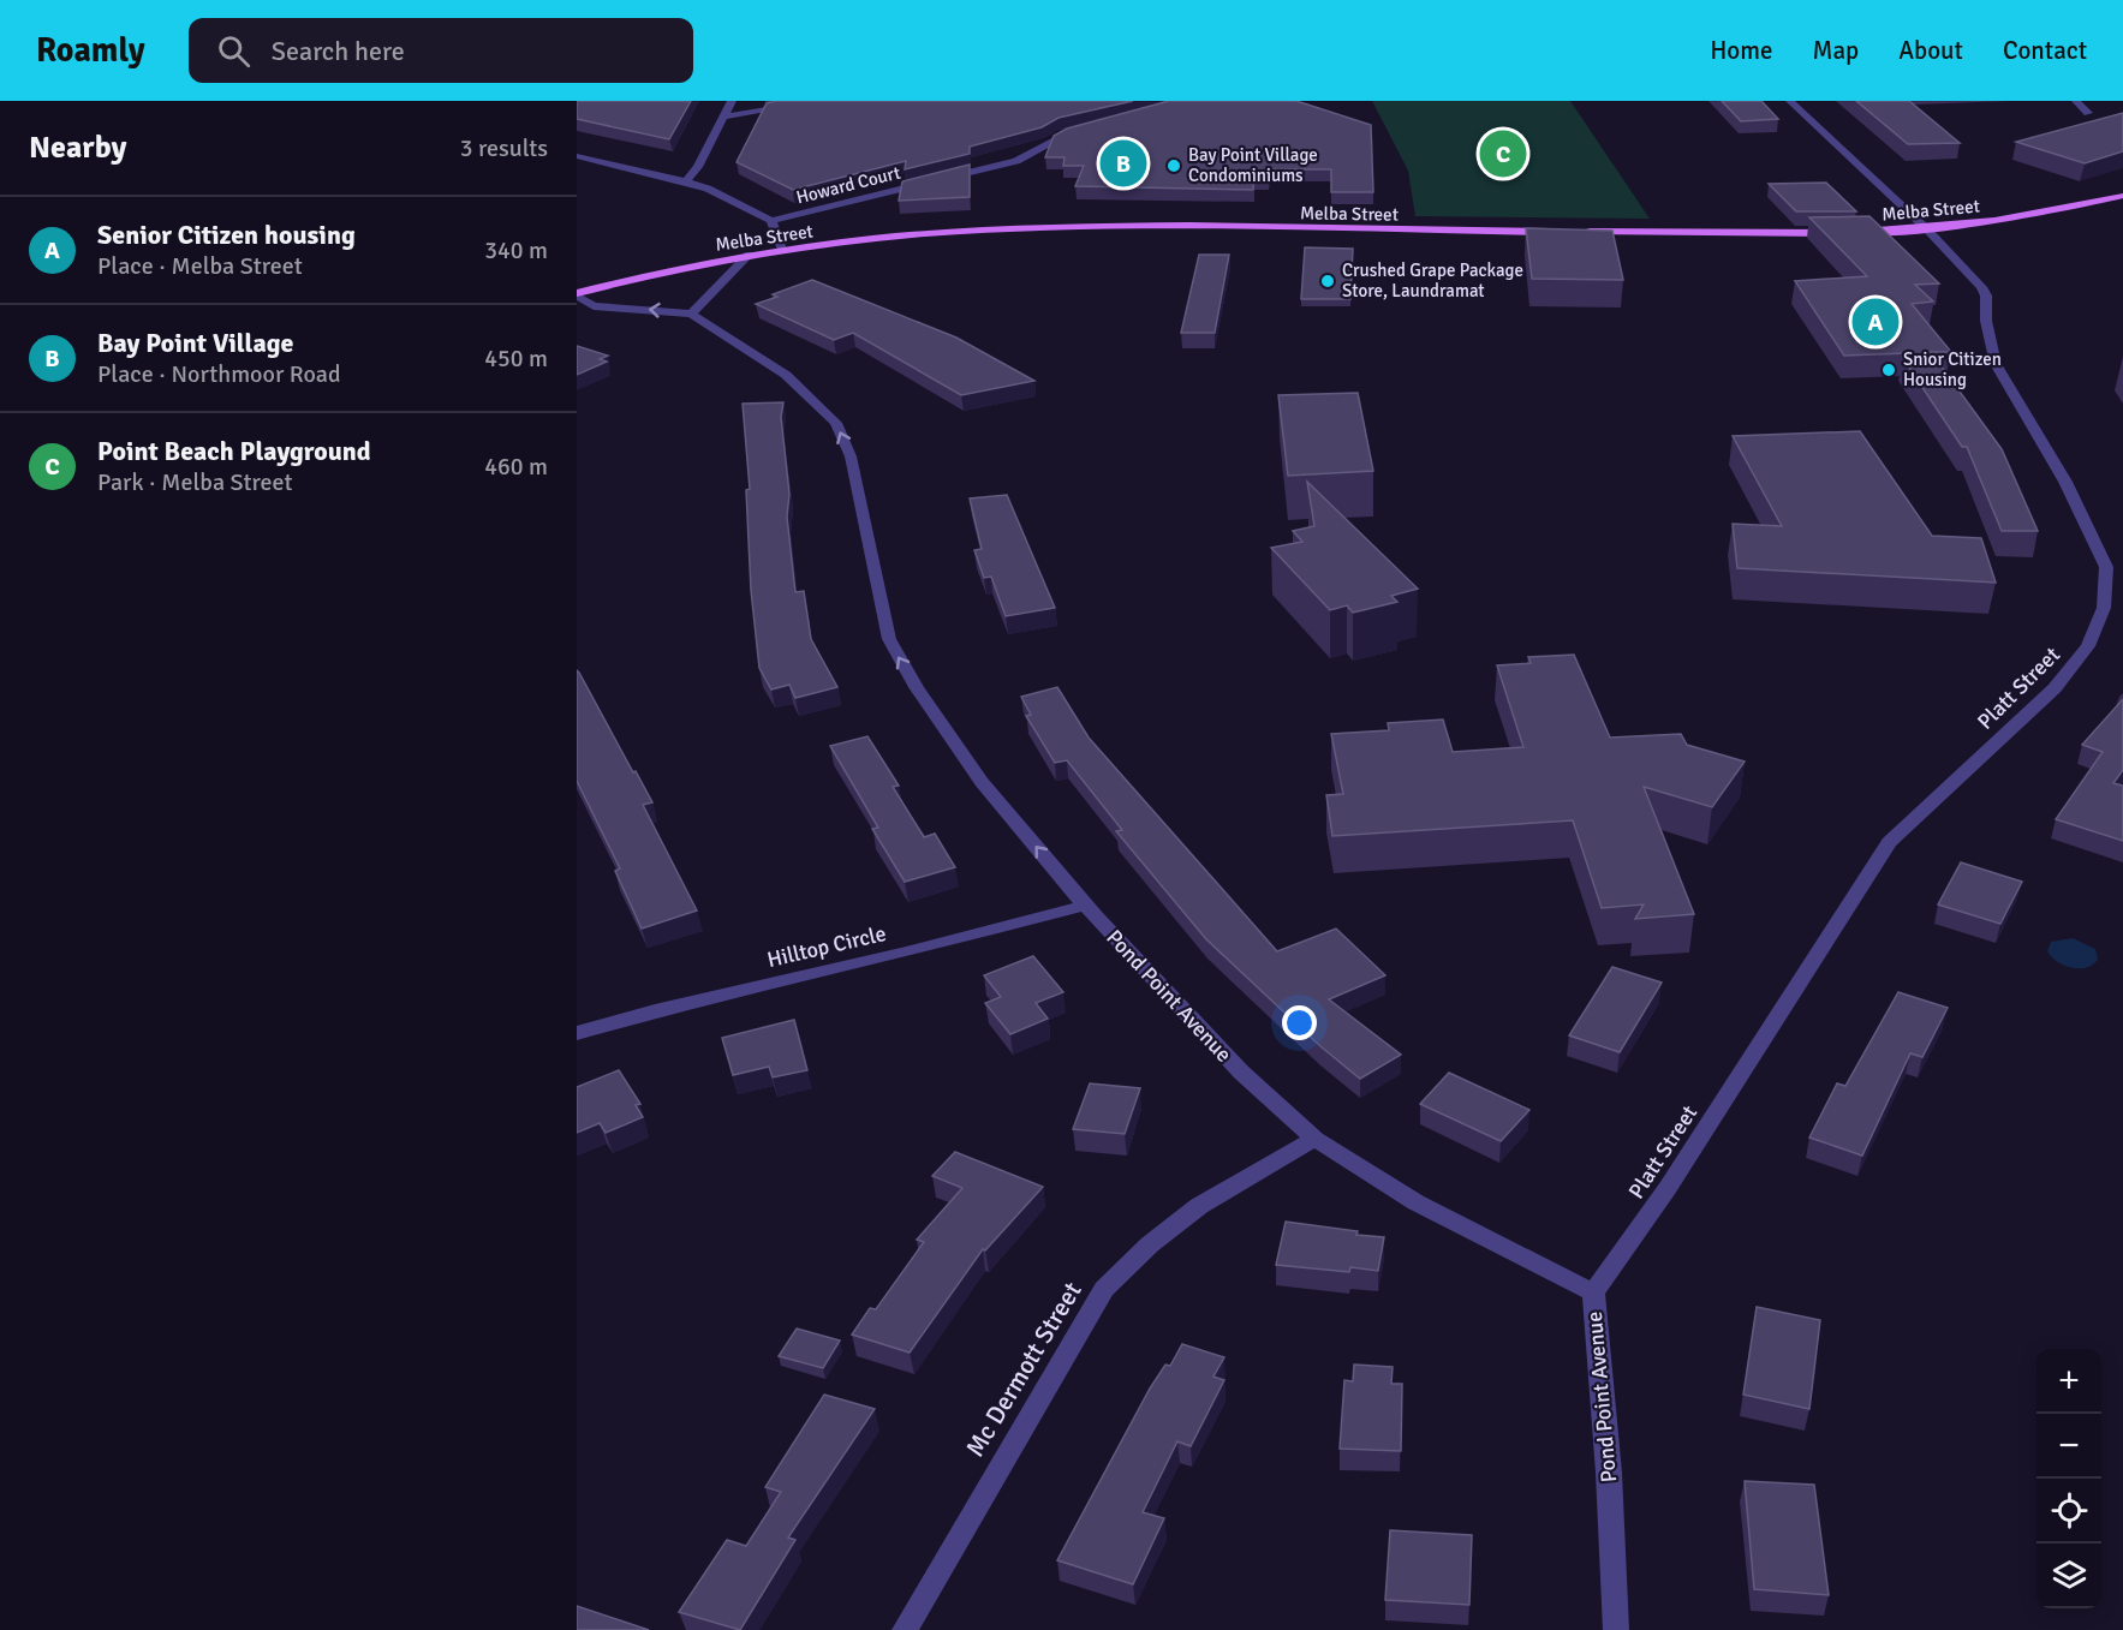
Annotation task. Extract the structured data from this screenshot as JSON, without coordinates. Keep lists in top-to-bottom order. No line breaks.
{"streets":{"main road":["Melba Street"],"street":["Howard Court","Platt Street","Hilltop Circle","Pond Point Avenue","Mc Dermott Street"]},"crossings":[["Melba Street","Platt Street"],["Melba Street","Pond Point Avenue"],["Platt Street","Pond Point Avenue"],["Hilltop Circle","Pond Point Avenue"],["Pond Point Avenue","Mc Dermott Street"]],"one_way":["Pond Point Avenue"],"places":["Bay Point Village Condominiums","Crushed Grape Package Store, Laundramat","Snior Citizen Housing"],"page":{"header":"Roamly","search":"Search here","nav":["Home","Map","About","Contact"],"heading":["Nearby","3 results"],"pins":["C","B","A"],"list":[{"mark":"A","name":"Senior Citizen housing","note":"Place · Melba Street","value":"340 m"},{"mark":"B","name":"Bay Point Village","note":"Place · Northmoor Road","value":"450 m"},{"mark":"C","name":"Point Beach Playground","note":"Park · Melba Street","value":"460 m"}],"map_buttons":["+","−"]}}
